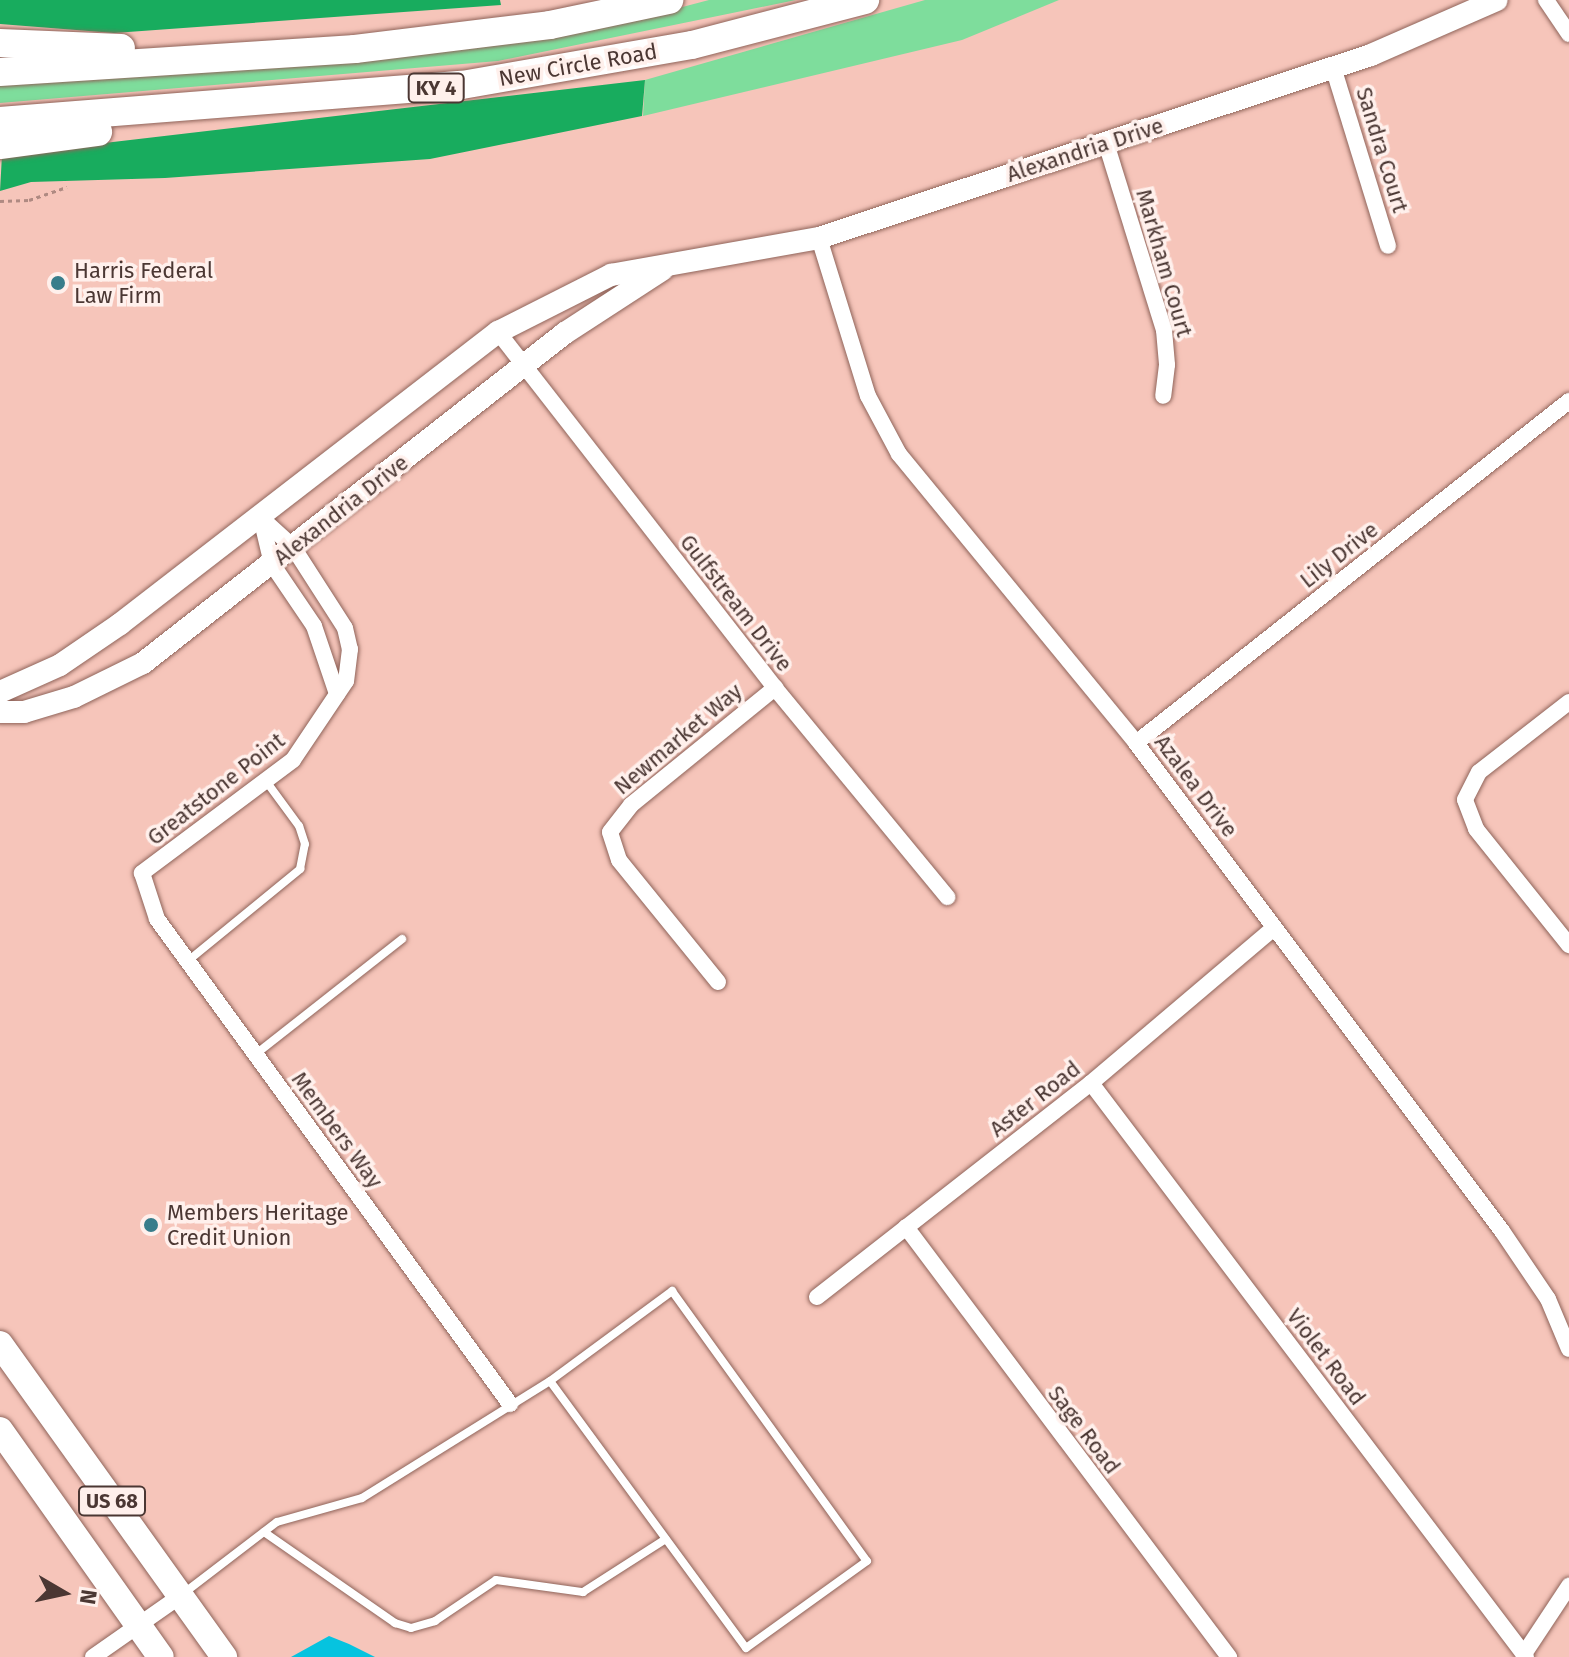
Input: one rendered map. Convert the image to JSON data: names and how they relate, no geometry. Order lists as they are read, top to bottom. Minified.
{"streets":{"highway":["New Circle Road","KY 4"],"main road":["US 68"],"street":["Alexandria Drive","Sandra Court","Markham Court","Lily Drive","Gulfstream Drive","Newmarket Way","Azalea Drive","Greatstone Point","Aster Road","Members Way","Violet Road","Sage Road"]},"crossings":[["Alexandria Drive","Sandra Court"],["Alexandria Drive","Markham Court"],["Alexandria Drive","Gulfstream Drive"],["Alexandria Drive","Azalea Drive"],["Alexandria Drive","Greatstone Point"],["Lily Drive","Azalea Drive"],["Gulfstream Drive","Newmarket Way"],["Azalea Drive","Aster Road"],["Greatstone Point","Members Way"],["Aster Road","Violet Road"],["Aster Road","Sage Road"]],"places":["Harris Federal Law Firm","Members Heritage Credit Union"],"north":"right"}
